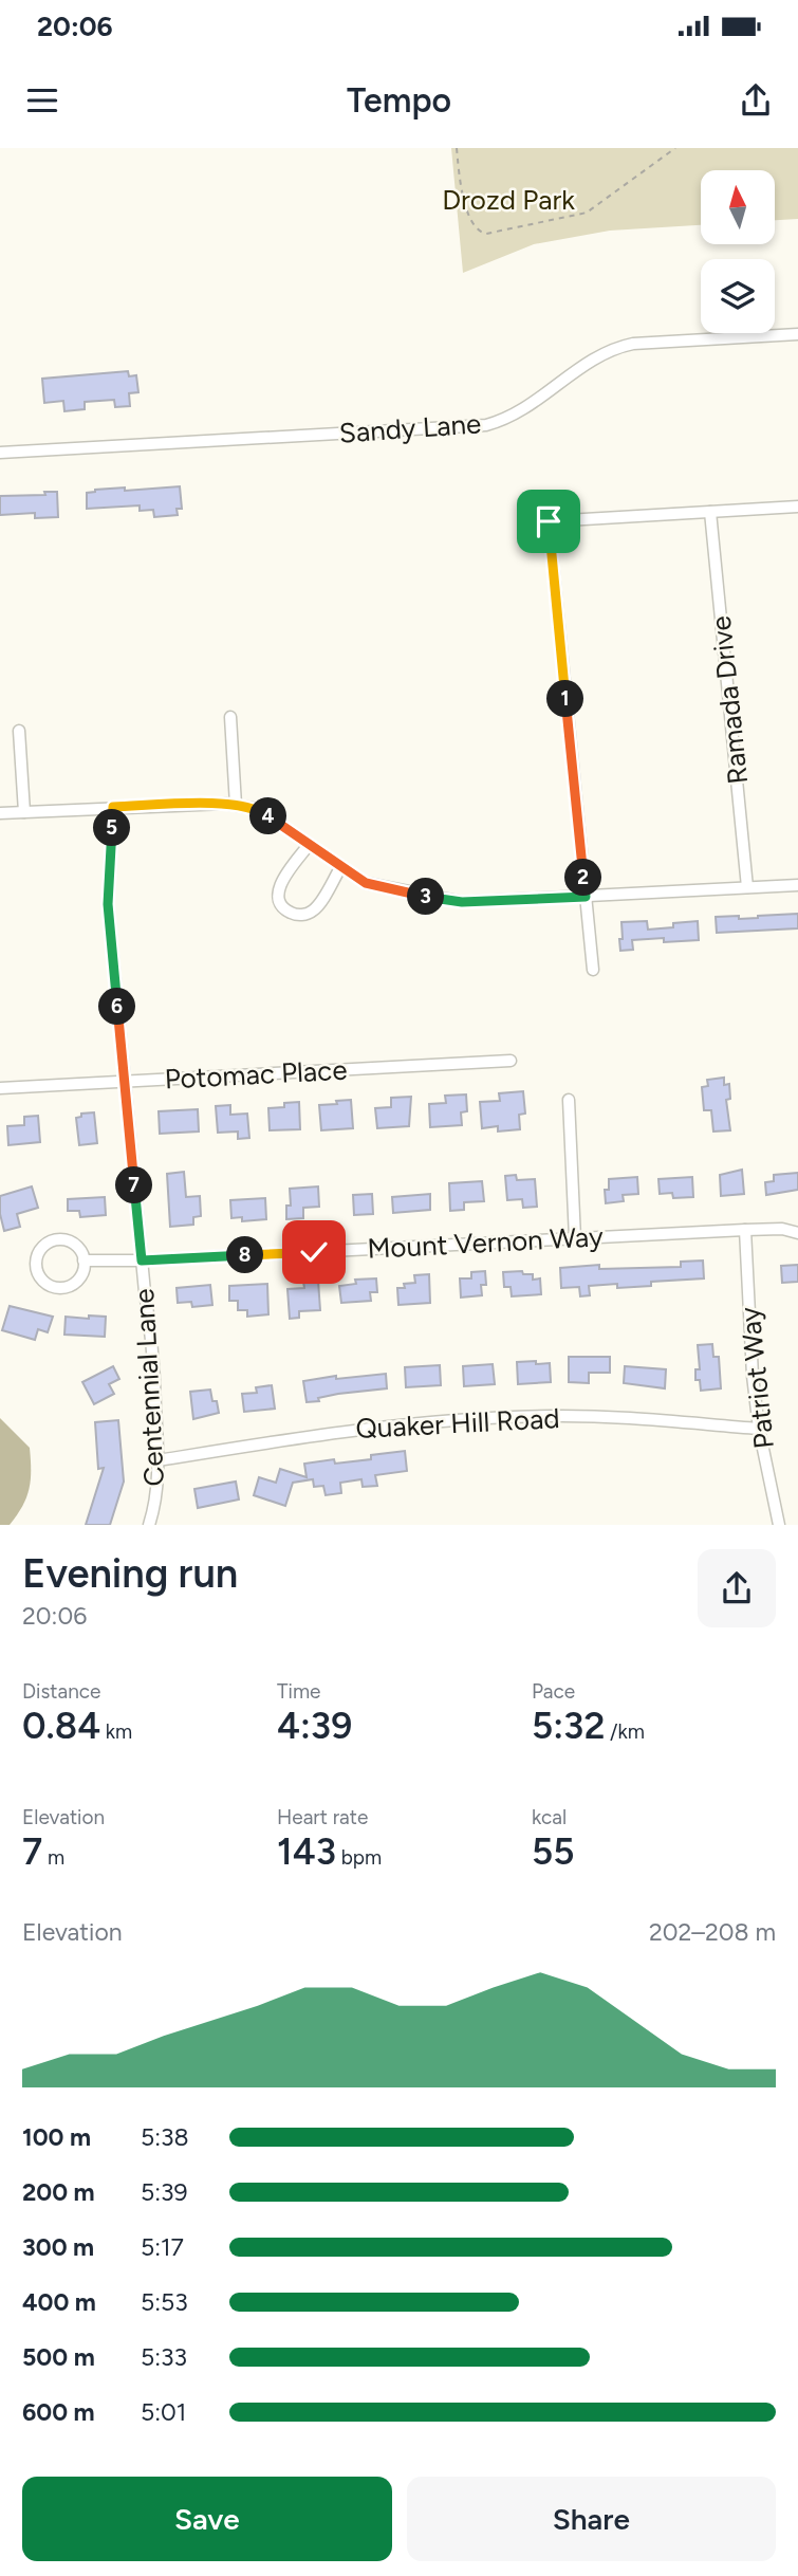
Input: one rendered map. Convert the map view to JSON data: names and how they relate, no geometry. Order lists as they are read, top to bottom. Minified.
{"streets":{"street":["Sandy Lane","Ramada Drive","Potomac Place","Mount Vernon Way","Patriot Way","Centennial Lane","Quaker Hill Road"]},"crossings":[["Potomac Place","Centennial Lane"],["Mount Vernon Way","Patriot Way"],["Mount Vernon Way","Centennial Lane"],["Patriot Way","Quaker Hill Road"],["Centennial Lane","Quaker Hill Road"]],"parks":["Drozd Park"],"north":"top","page":{"status":"20:06","header":"Tempo","pins":["1","4","5","2","3","6","7","8"],"heading":["Evening run","20:06"],"stats":[["Distance","0.84 km"],["Time","4:39"],["Pace","5:32 /km"],["Elevation","7 m"],["Heart rate","143 bpm"],["kcal","55"]],"chart":["Elevation","202–208 m"],"list":[{"name":"100 m","note":"5:38"},{"name":"200 m","note":"5:39"},{"name":"300 m","note":"5:17"},{"name":"400 m","note":"5:53"},{"name":"500 m","note":"5:33"},{"name":"600 m","note":"5:01"}],"buttons":["Save","Share"]}}
